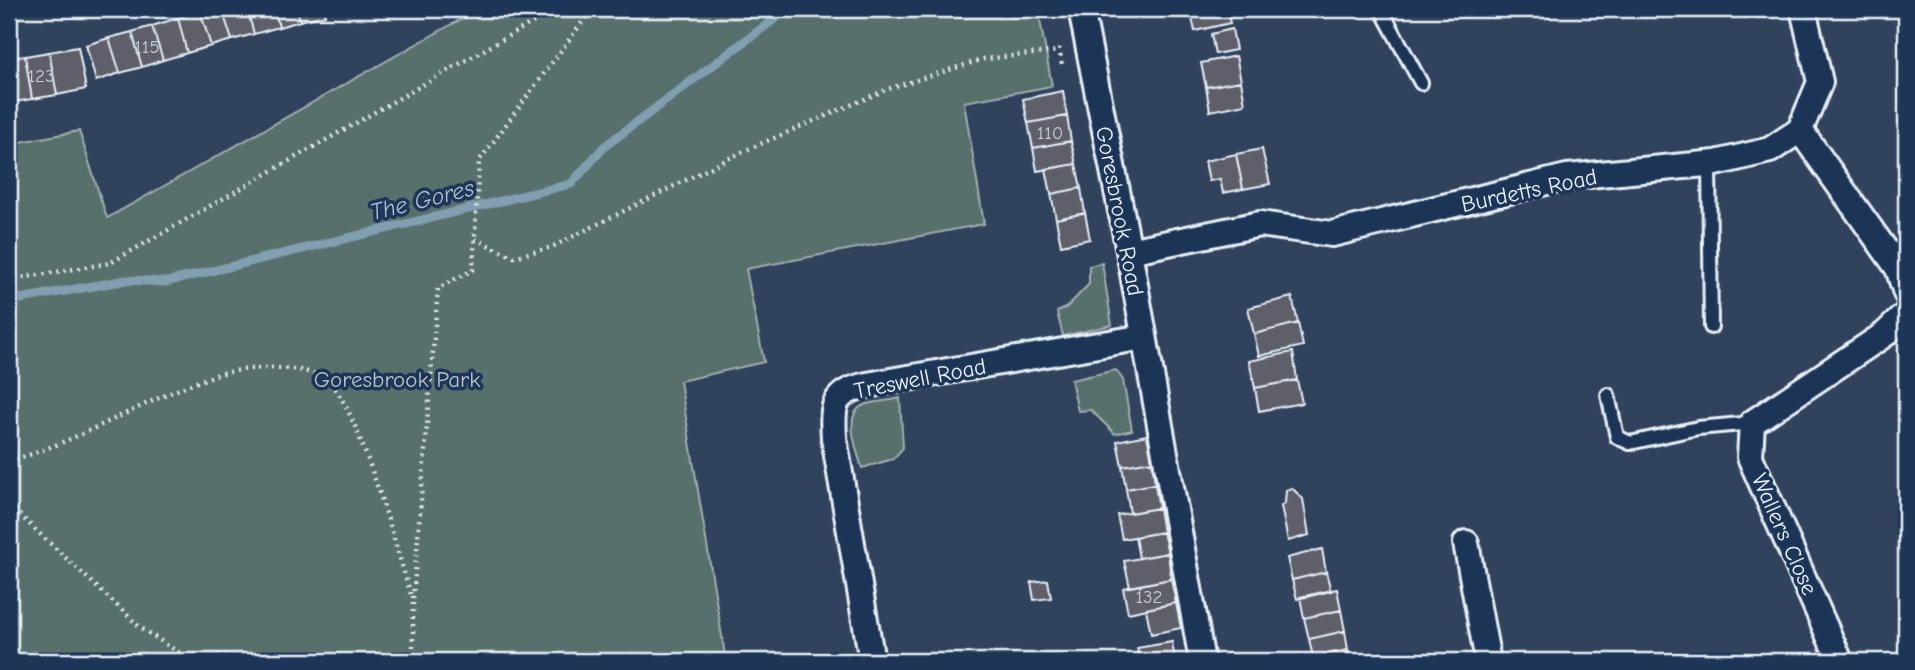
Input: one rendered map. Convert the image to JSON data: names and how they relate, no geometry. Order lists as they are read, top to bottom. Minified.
{"streets":{"street":["Burdetts Road","Goresbrook Road","Treswell Road","Wallers Close"]},"crossings":[["Burdetts Road","Goresbrook Road"],["Goresbrook Road","Treswell Road"]],"water":["The Gores"],"parks":["Goresbrook Park"],"house_numbers":["115","123","110","132"]}
